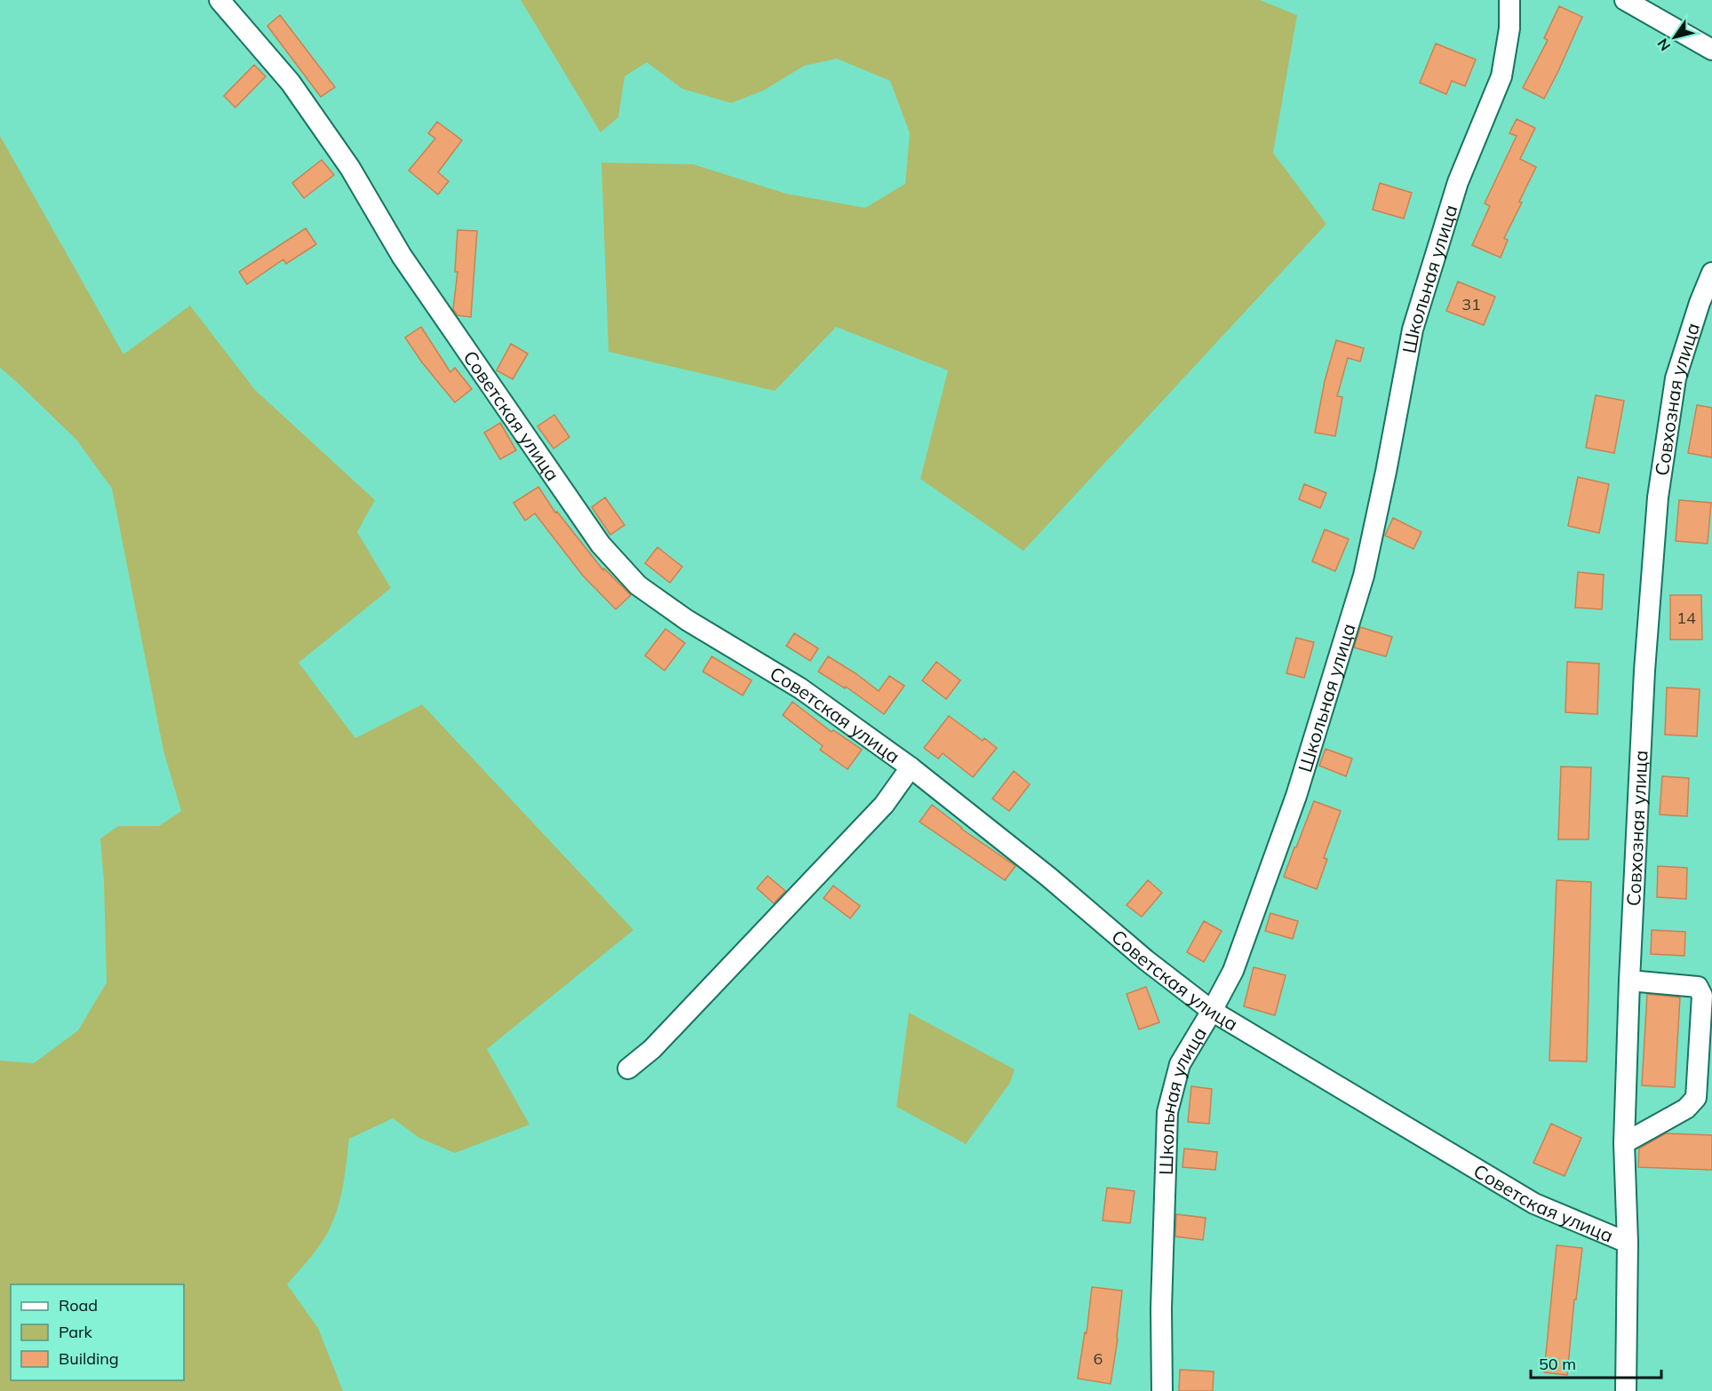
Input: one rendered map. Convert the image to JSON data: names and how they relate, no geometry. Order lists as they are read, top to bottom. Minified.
{"streets":{"street":["Школьная улица","Совхозная улица","Советская улица"]},"crossings":[["Школьная улица","Советская улица"],["Совхозная улица","Советская улица"]],"house_numbers":["31","14","6"],"legend":["Road","Park","Building"],"scale_bar":"50 m","north":"bottom left"}
